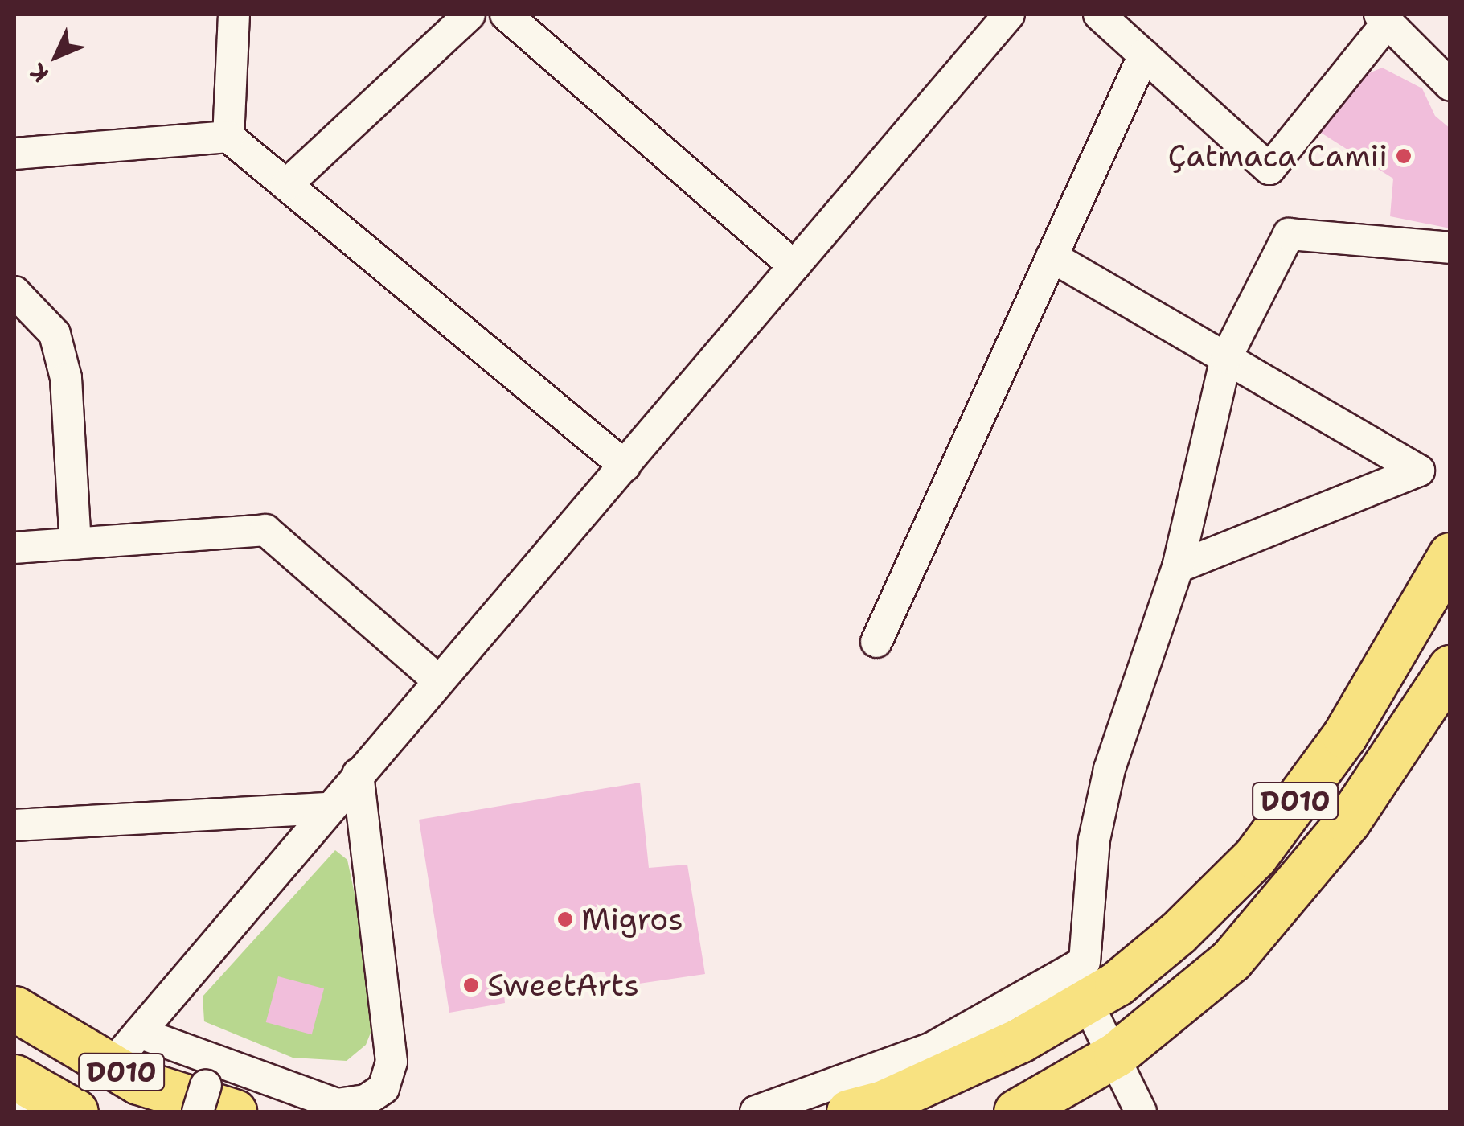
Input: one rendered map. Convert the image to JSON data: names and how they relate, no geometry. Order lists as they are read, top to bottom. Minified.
{"streets":{"highway":["D010"]},"places":["Çatmaca Camii","Migros","SweetArts"],"north":"bottom left"}
